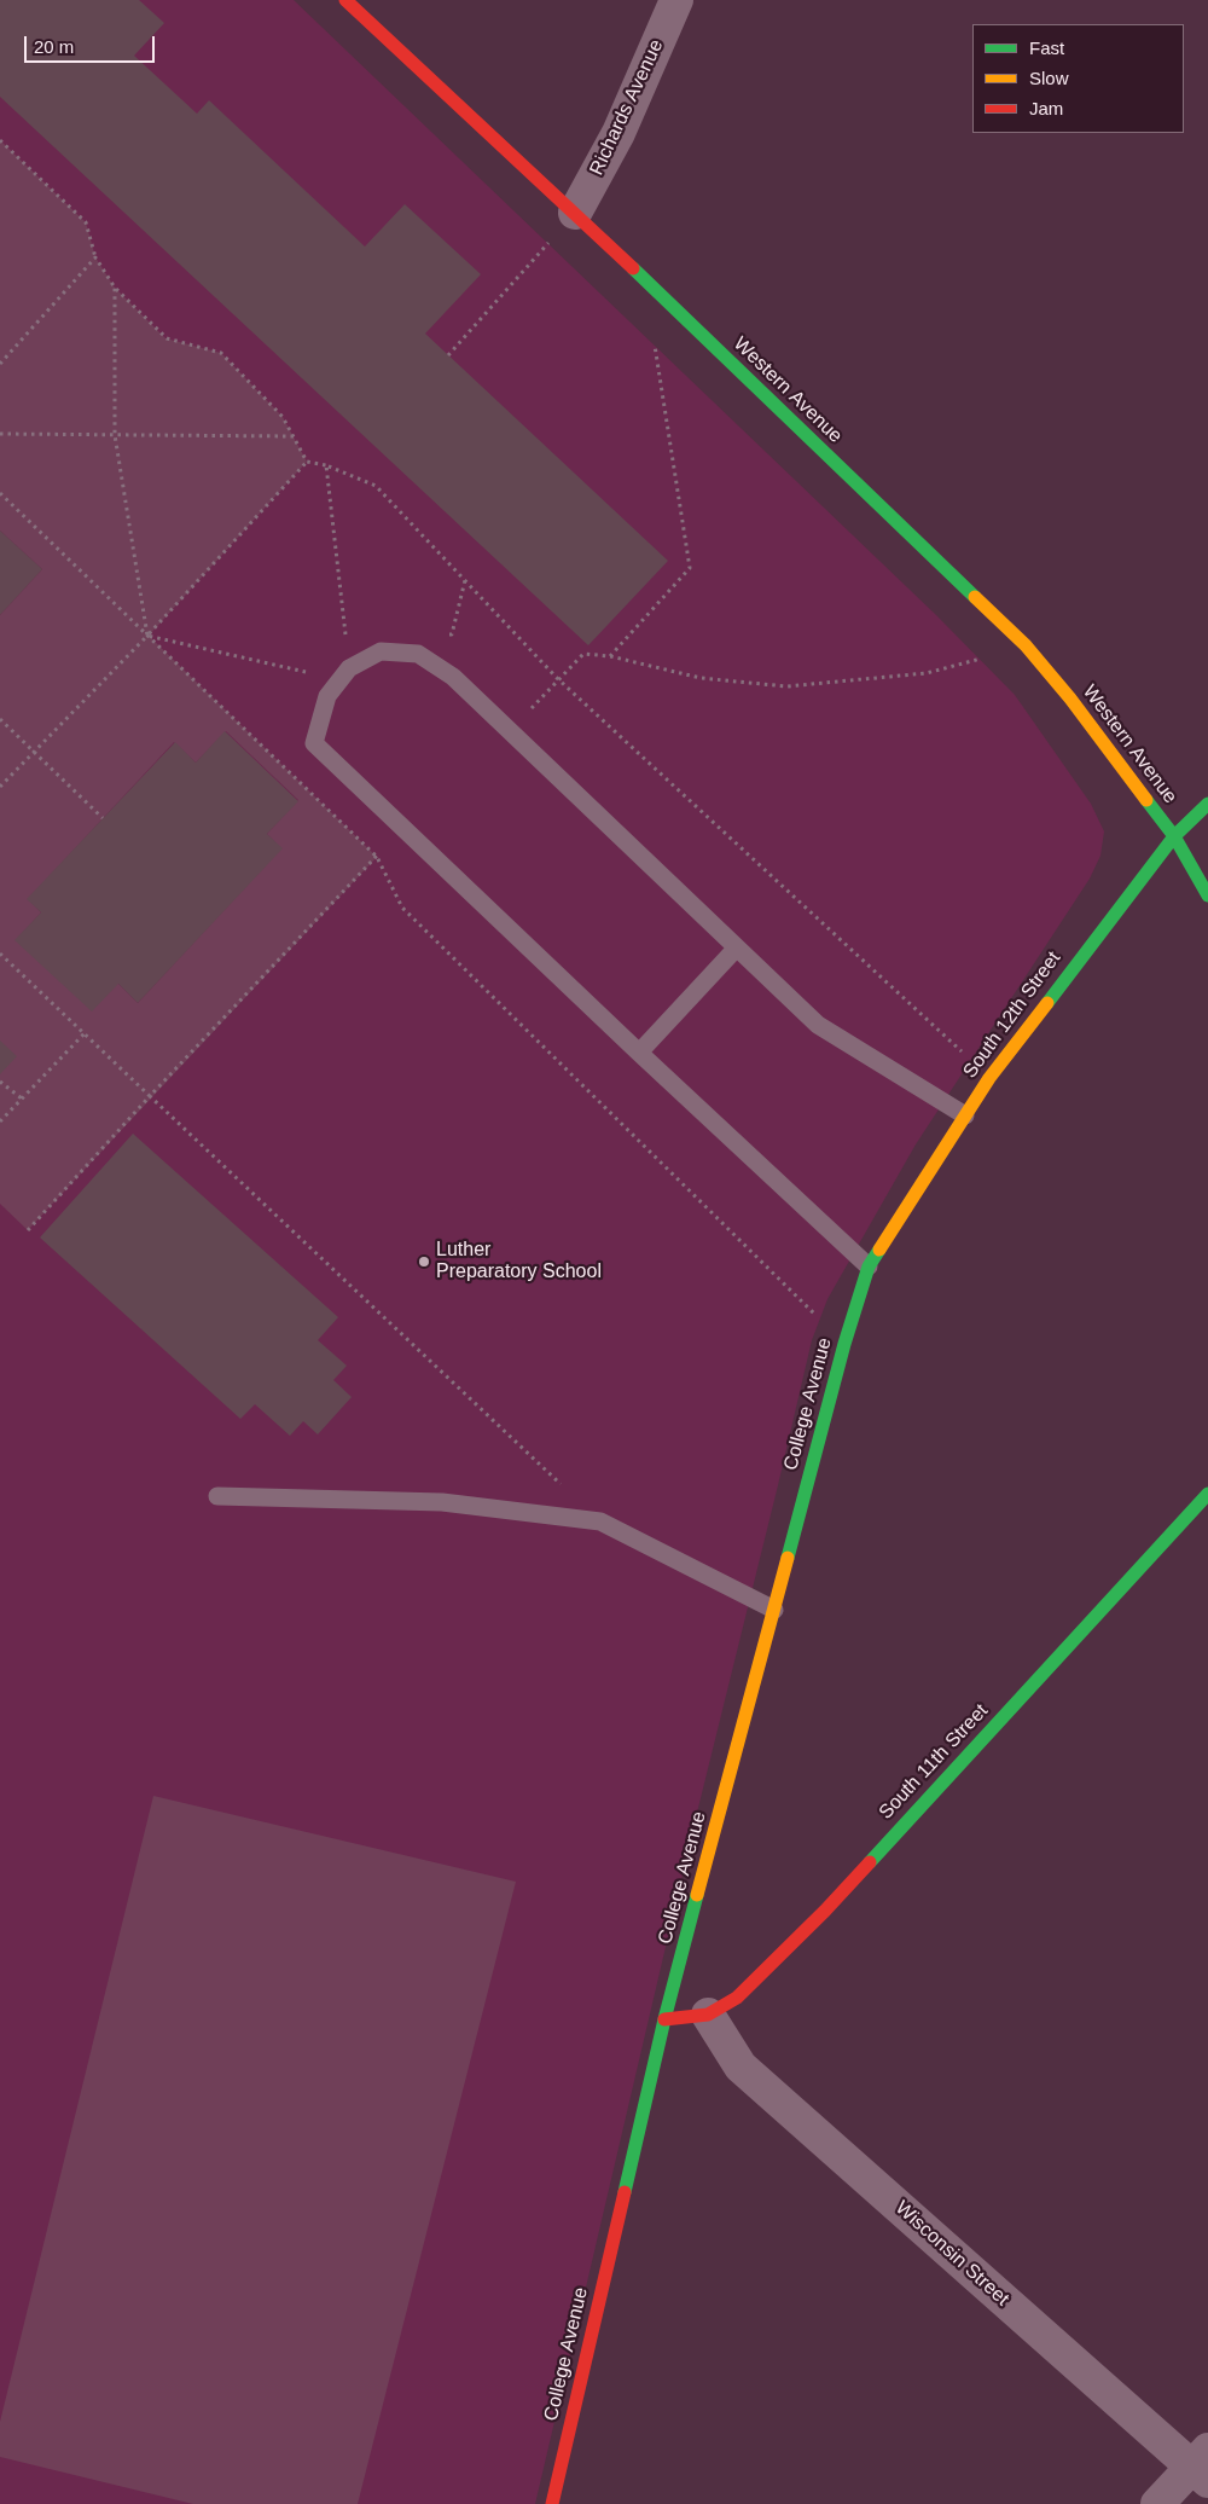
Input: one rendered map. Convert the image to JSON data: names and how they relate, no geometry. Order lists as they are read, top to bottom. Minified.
{"streets":{"street":["Richards Avenue","Western Avenue","South 12th Street","College Avenue","South 11th Street","Wisconsin Street"]},"crossings":[["Richards Avenue","Western Avenue"],["Western Avenue","South 12th Street"],["South 12th Street","College Avenue"],["College Avenue","South 11th Street"],["South 11th Street","Wisconsin Street"]],"places":["Luther Preparatory School"],"legend":["Fast","Slow","Jam"],"scale_bar":"20 m"}
